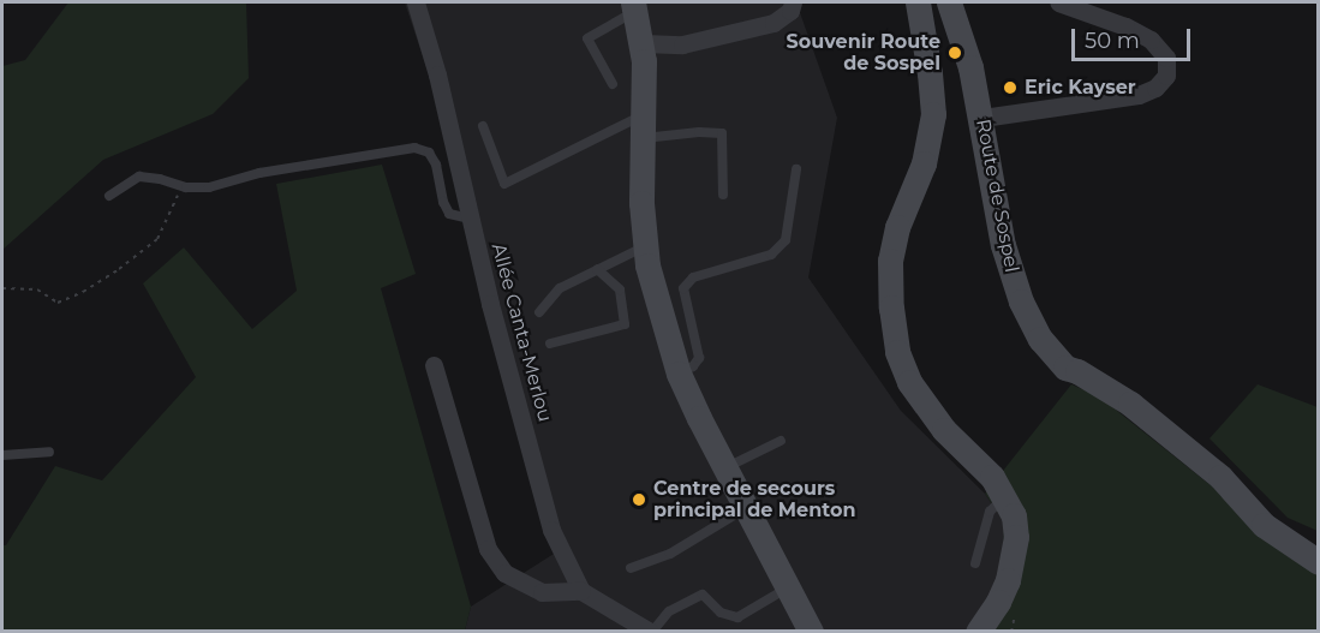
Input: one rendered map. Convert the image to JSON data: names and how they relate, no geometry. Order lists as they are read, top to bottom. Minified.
{"streets":{"street":["Route de Sospel","Allée Canta-Merlou"]},"places":["Souvenir Route de Sospel","Eric Kayser","Centre de secours principal de Menton"],"scale_bar":"50 m"}
